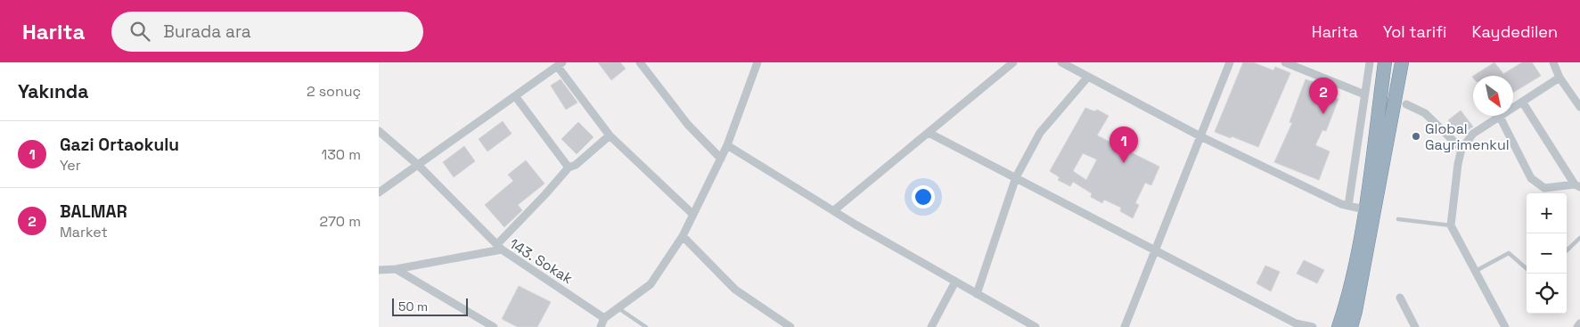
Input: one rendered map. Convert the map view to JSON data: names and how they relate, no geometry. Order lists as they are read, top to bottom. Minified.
{"streets":{"street":["143. Sokak"]},"places":["Global Gayrimenkul"],"scale_bar":"50 m","north":"bottom right","page":{"header":"Harita","search":"Burada ara","nav":["Harita","Yol tarifi","Kaydedilen"],"heading":["Yakında","2 sonuç"],"pins":["2","1"],"list":[{"mark":"1","name":"Gazi Ortaokulu","note":"Yer","value":"130 m"},{"mark":"2","name":"BALMAR","note":"Market","value":"270 m"}],"map_buttons":["+","−"],"scale":"50 m"}}
